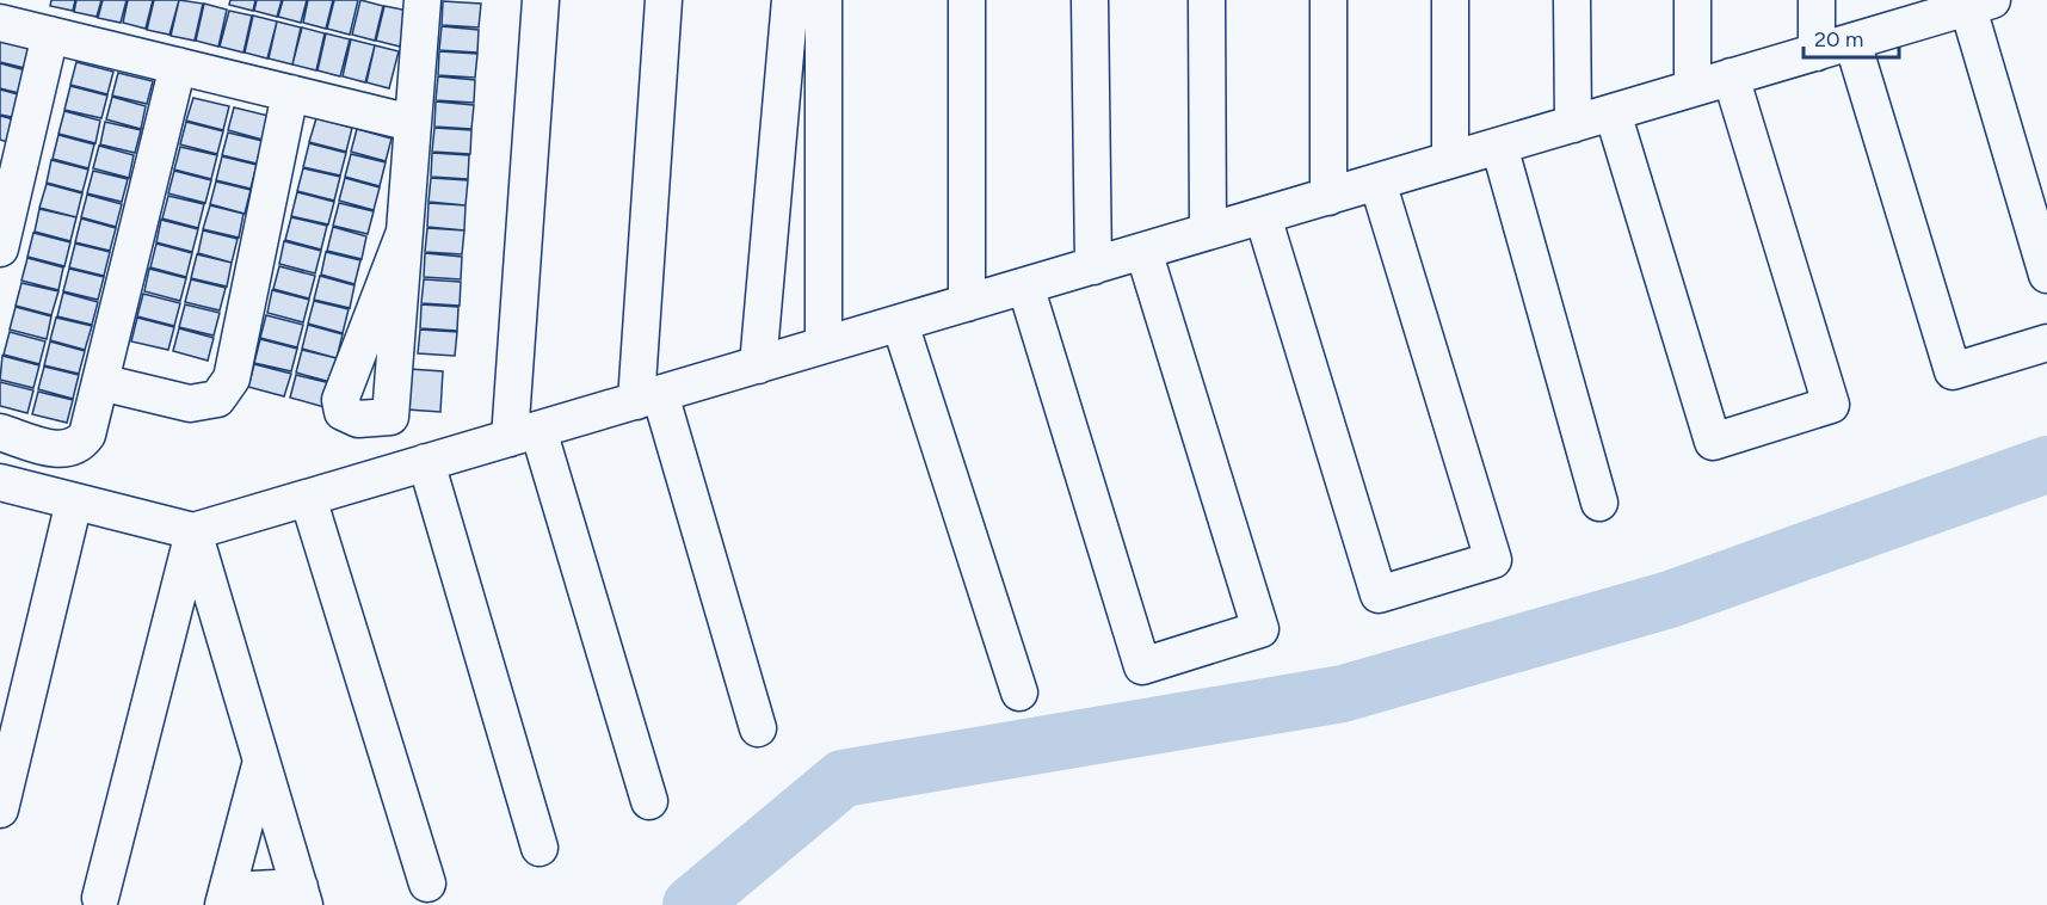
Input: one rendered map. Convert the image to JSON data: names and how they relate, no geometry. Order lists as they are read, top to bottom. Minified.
{"scale_bar":"20 m"}
